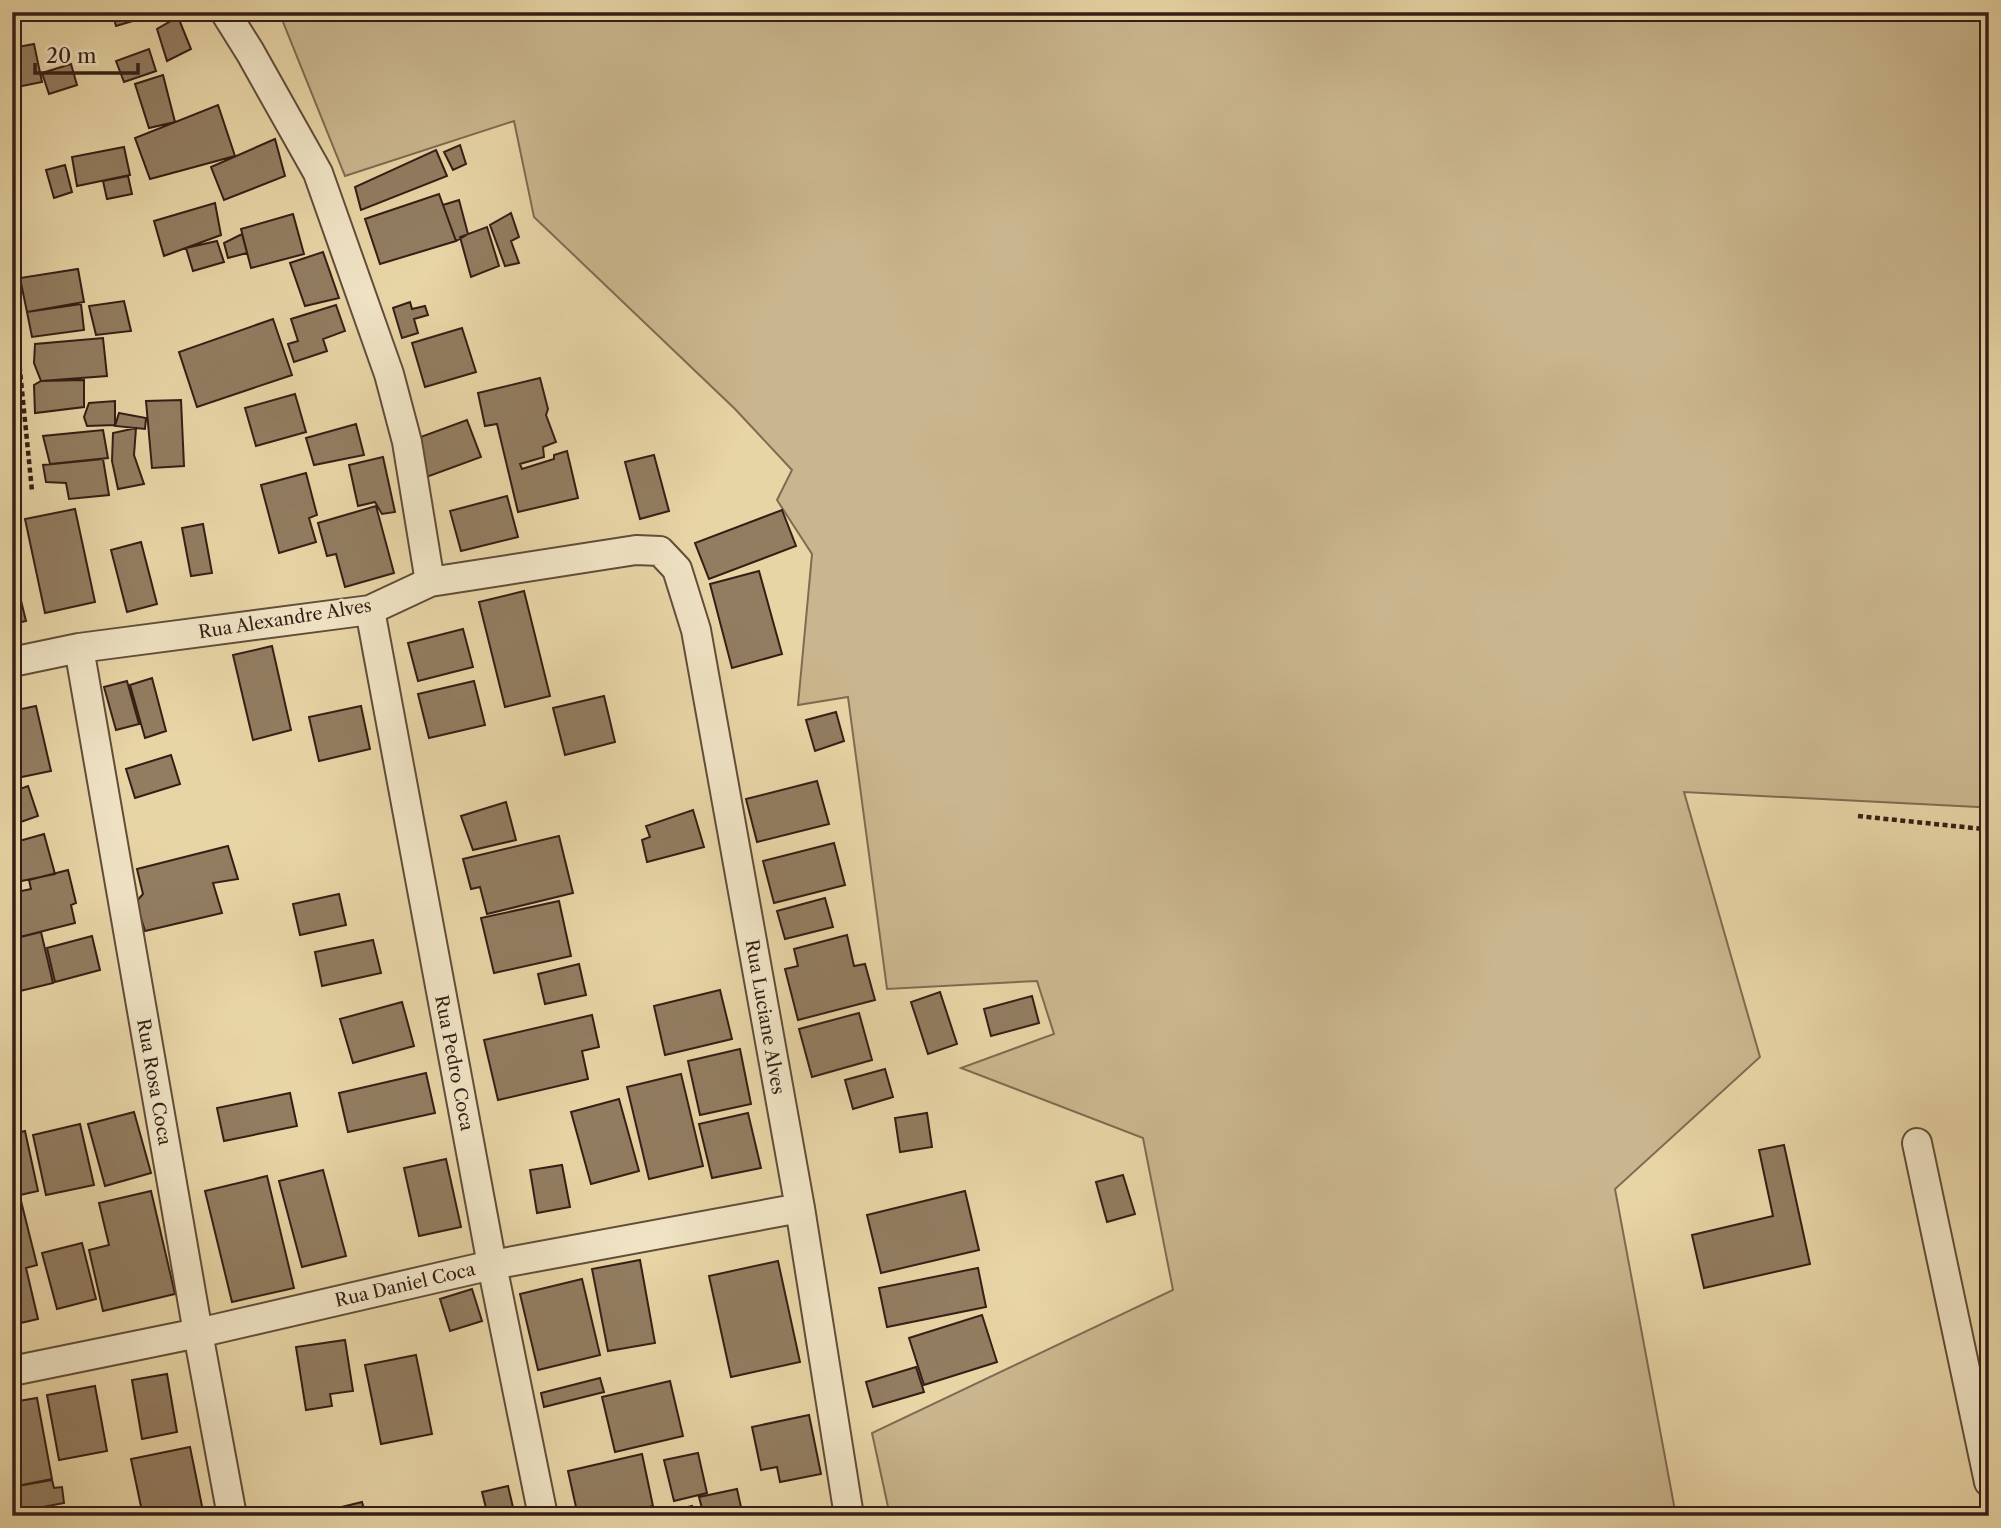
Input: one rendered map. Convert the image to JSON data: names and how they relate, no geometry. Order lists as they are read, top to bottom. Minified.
{"streets":{"street":["Rua Alexandre Alves","Rua Luciane Alves","Rua Pedro Coca","Rua Rosa Coca","Rua Daniel Coca"]},"crossings":[["Rua Alexandre Alves","Rua Luciane Alves"],["Rua Alexandre Alves","Rua Pedro Coca"],["Rua Alexandre Alves","Rua Rosa Coca"],["Rua Luciane Alves","Rua Daniel Coca"],["Rua Pedro Coca","Rua Daniel Coca"],["Rua Rosa Coca","Rua Daniel Coca"]],"scale_bar":"20 m"}
